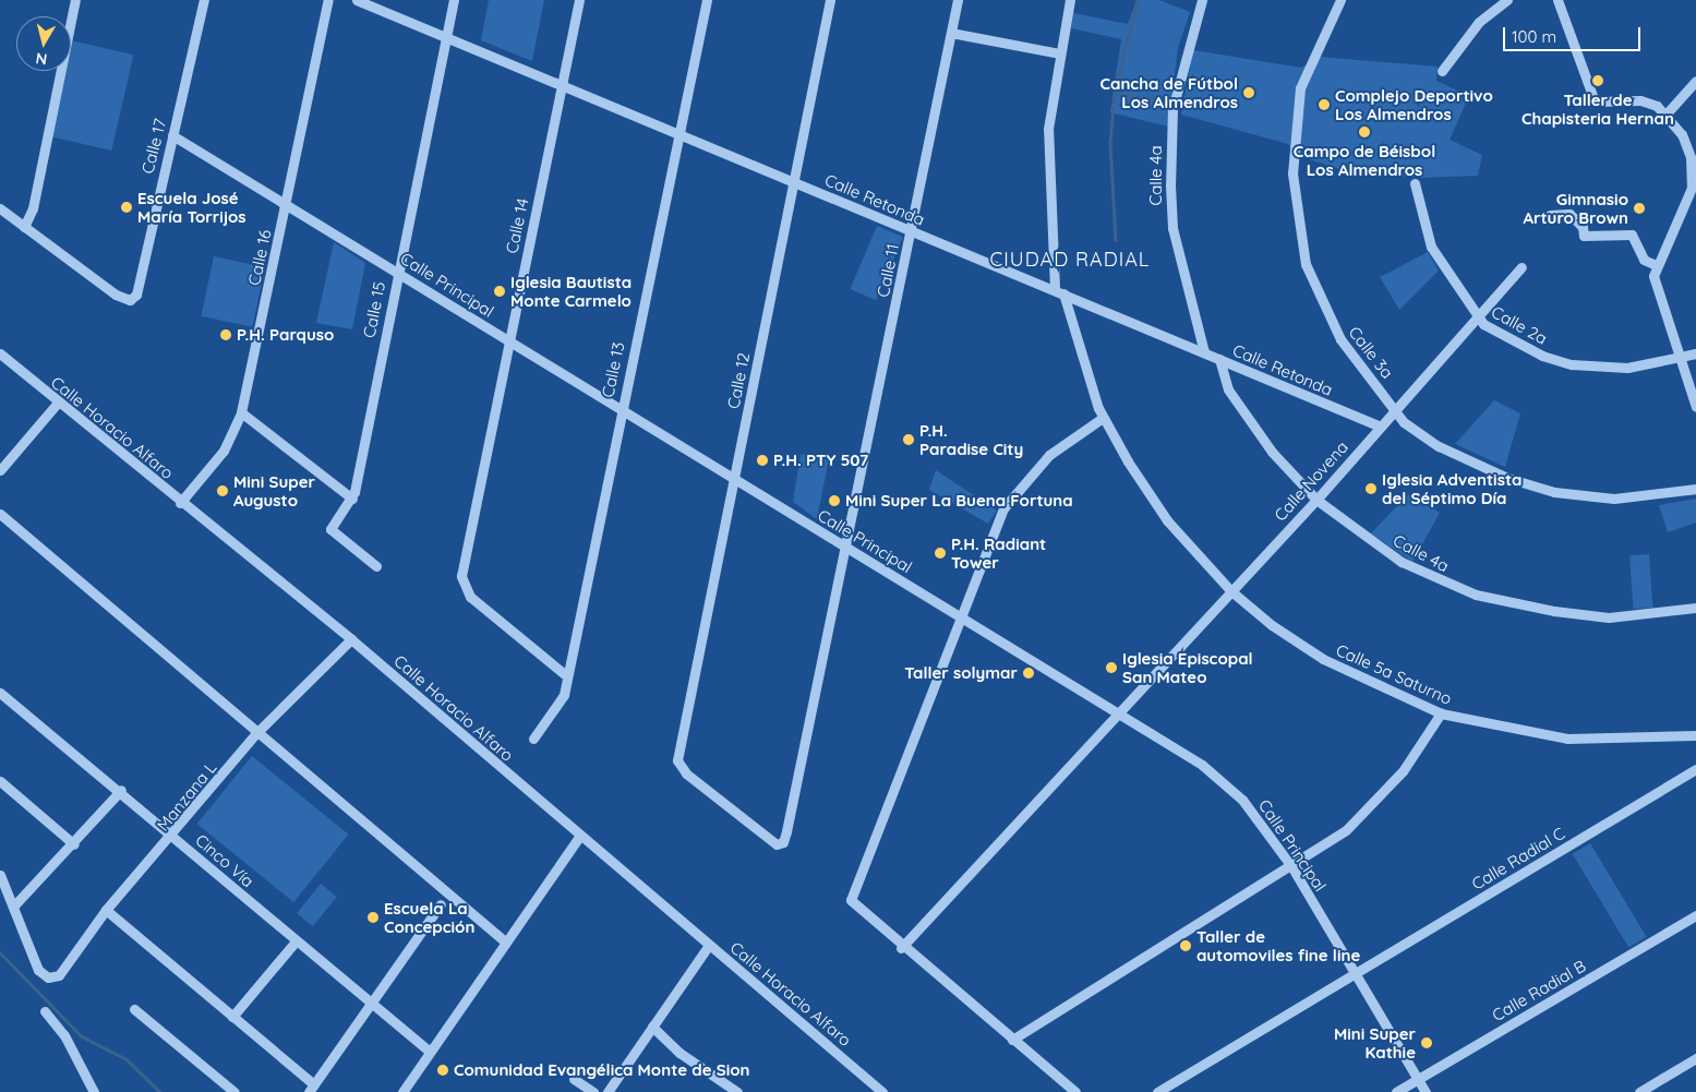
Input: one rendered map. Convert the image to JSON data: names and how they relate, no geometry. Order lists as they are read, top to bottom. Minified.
{"streets":{"street":["Calle 17","Calle 4a","Calle Retonda","Calle 14","Calle 16","Calle 11","Calle Principal","Calle 15","Calle 2a","Calle 3a","Calle 13","Calle 12","Calle Horacio Alfaro","Calle Novena","Calle 5a Saturno","Manzana L","Calle Radial C","Cinco Vía","Calle Radial B"]},"crossings":[["Calle 17","Calle Principal"],["Calle 4a","Calle Retonda"],["Calle 4a","Calle Novena"],["Calle Retonda","Calle 14"],["Calle Retonda","Calle 11"],["Calle Retonda","Calle 15"],["Calle Retonda","Calle 13"],["Calle Retonda","Calle 12"],["Calle Retonda","Calle Novena"],["Calle Retonda","Calle 5a Saturno"],["Calle 14","Calle Principal"],["Calle 14","Calle 13"],["Calle 16","Calle Principal"],["Calle 16","Calle Horacio Alfaro"],["Calle 11","Calle Principal"],["Calle 11","Calle 12"],["Calle Principal","Calle 15"],["Calle Principal","Calle 13"],["Calle Principal","Calle 12"],["Calle Principal","Calle Novena"],["Calle Principal","Calle Radial C"],["Calle Principal","Calle Radial B"],["Calle 2a","Calle Novena"],["Calle 3a","Calle Novena"],["Calle Horacio Alfaro","Manzana L"],["Calle Novena","Calle 5a Saturno"],["Manzana L","Cinco Vía"]],"districts":["CIUDAD RADIAL"],"places":["Taller de Chapisteria Hernan","Cancha de Fútbol Los Almendros","Complejo Deportivo Los Almendros","Campo de Béisbol Los Almendros","Escuela José María Torrijos","Gimnasio Arturo Brown","Iglesia Bautista Monte Carmelo","P.H. Parquso","P.H. Paradise City","P.H. PTY 507","Iglesia Adventista del Séptimo Día","Mini Super Augusto","Mini Super La Buena Fortuna","P.H. Radiant Tower","Iglesia Episcopal San Mateo","Taller solymar","Escuela La Concepción","Taller de automoviles fine line","Mini Super Kathie","Comunidad Evangélica Monte de Sion"],"scale_bar":"100 m","north":"bottom"}
